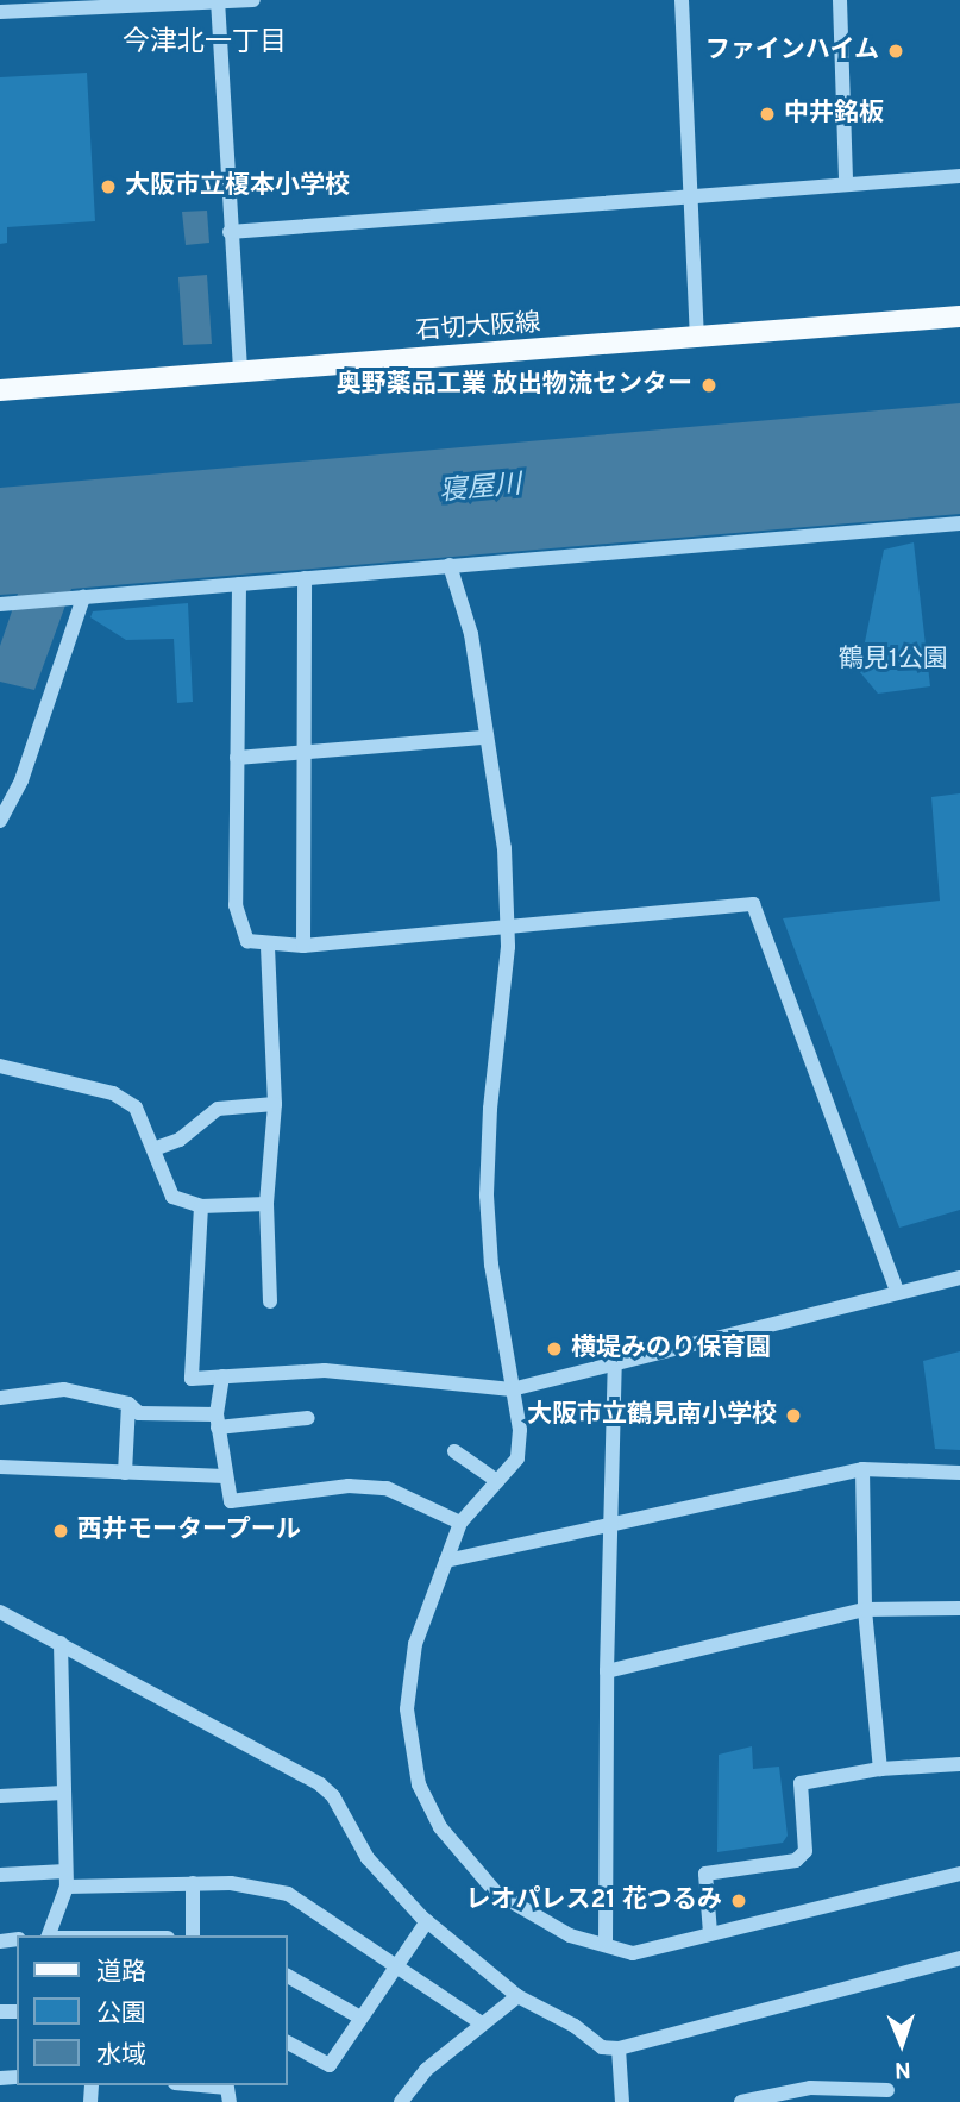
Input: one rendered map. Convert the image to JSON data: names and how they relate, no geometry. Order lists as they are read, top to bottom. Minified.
{"streets":{"main road":["石切大阪線"]},"districts":["今津北一丁目"],"water":["寝屋川"],"parks":["鶴見1公園"],"places":["ファインハイム","中井銘板","大阪市立榎本小学校","奥野薬品工業 放出物流センター","横堤みのり保育園","大阪市立鶴見南小学校","西井モータープール","レオパレス21 花つるみ"],"legend":["道路","公園","水域"],"north":"bottom"}
